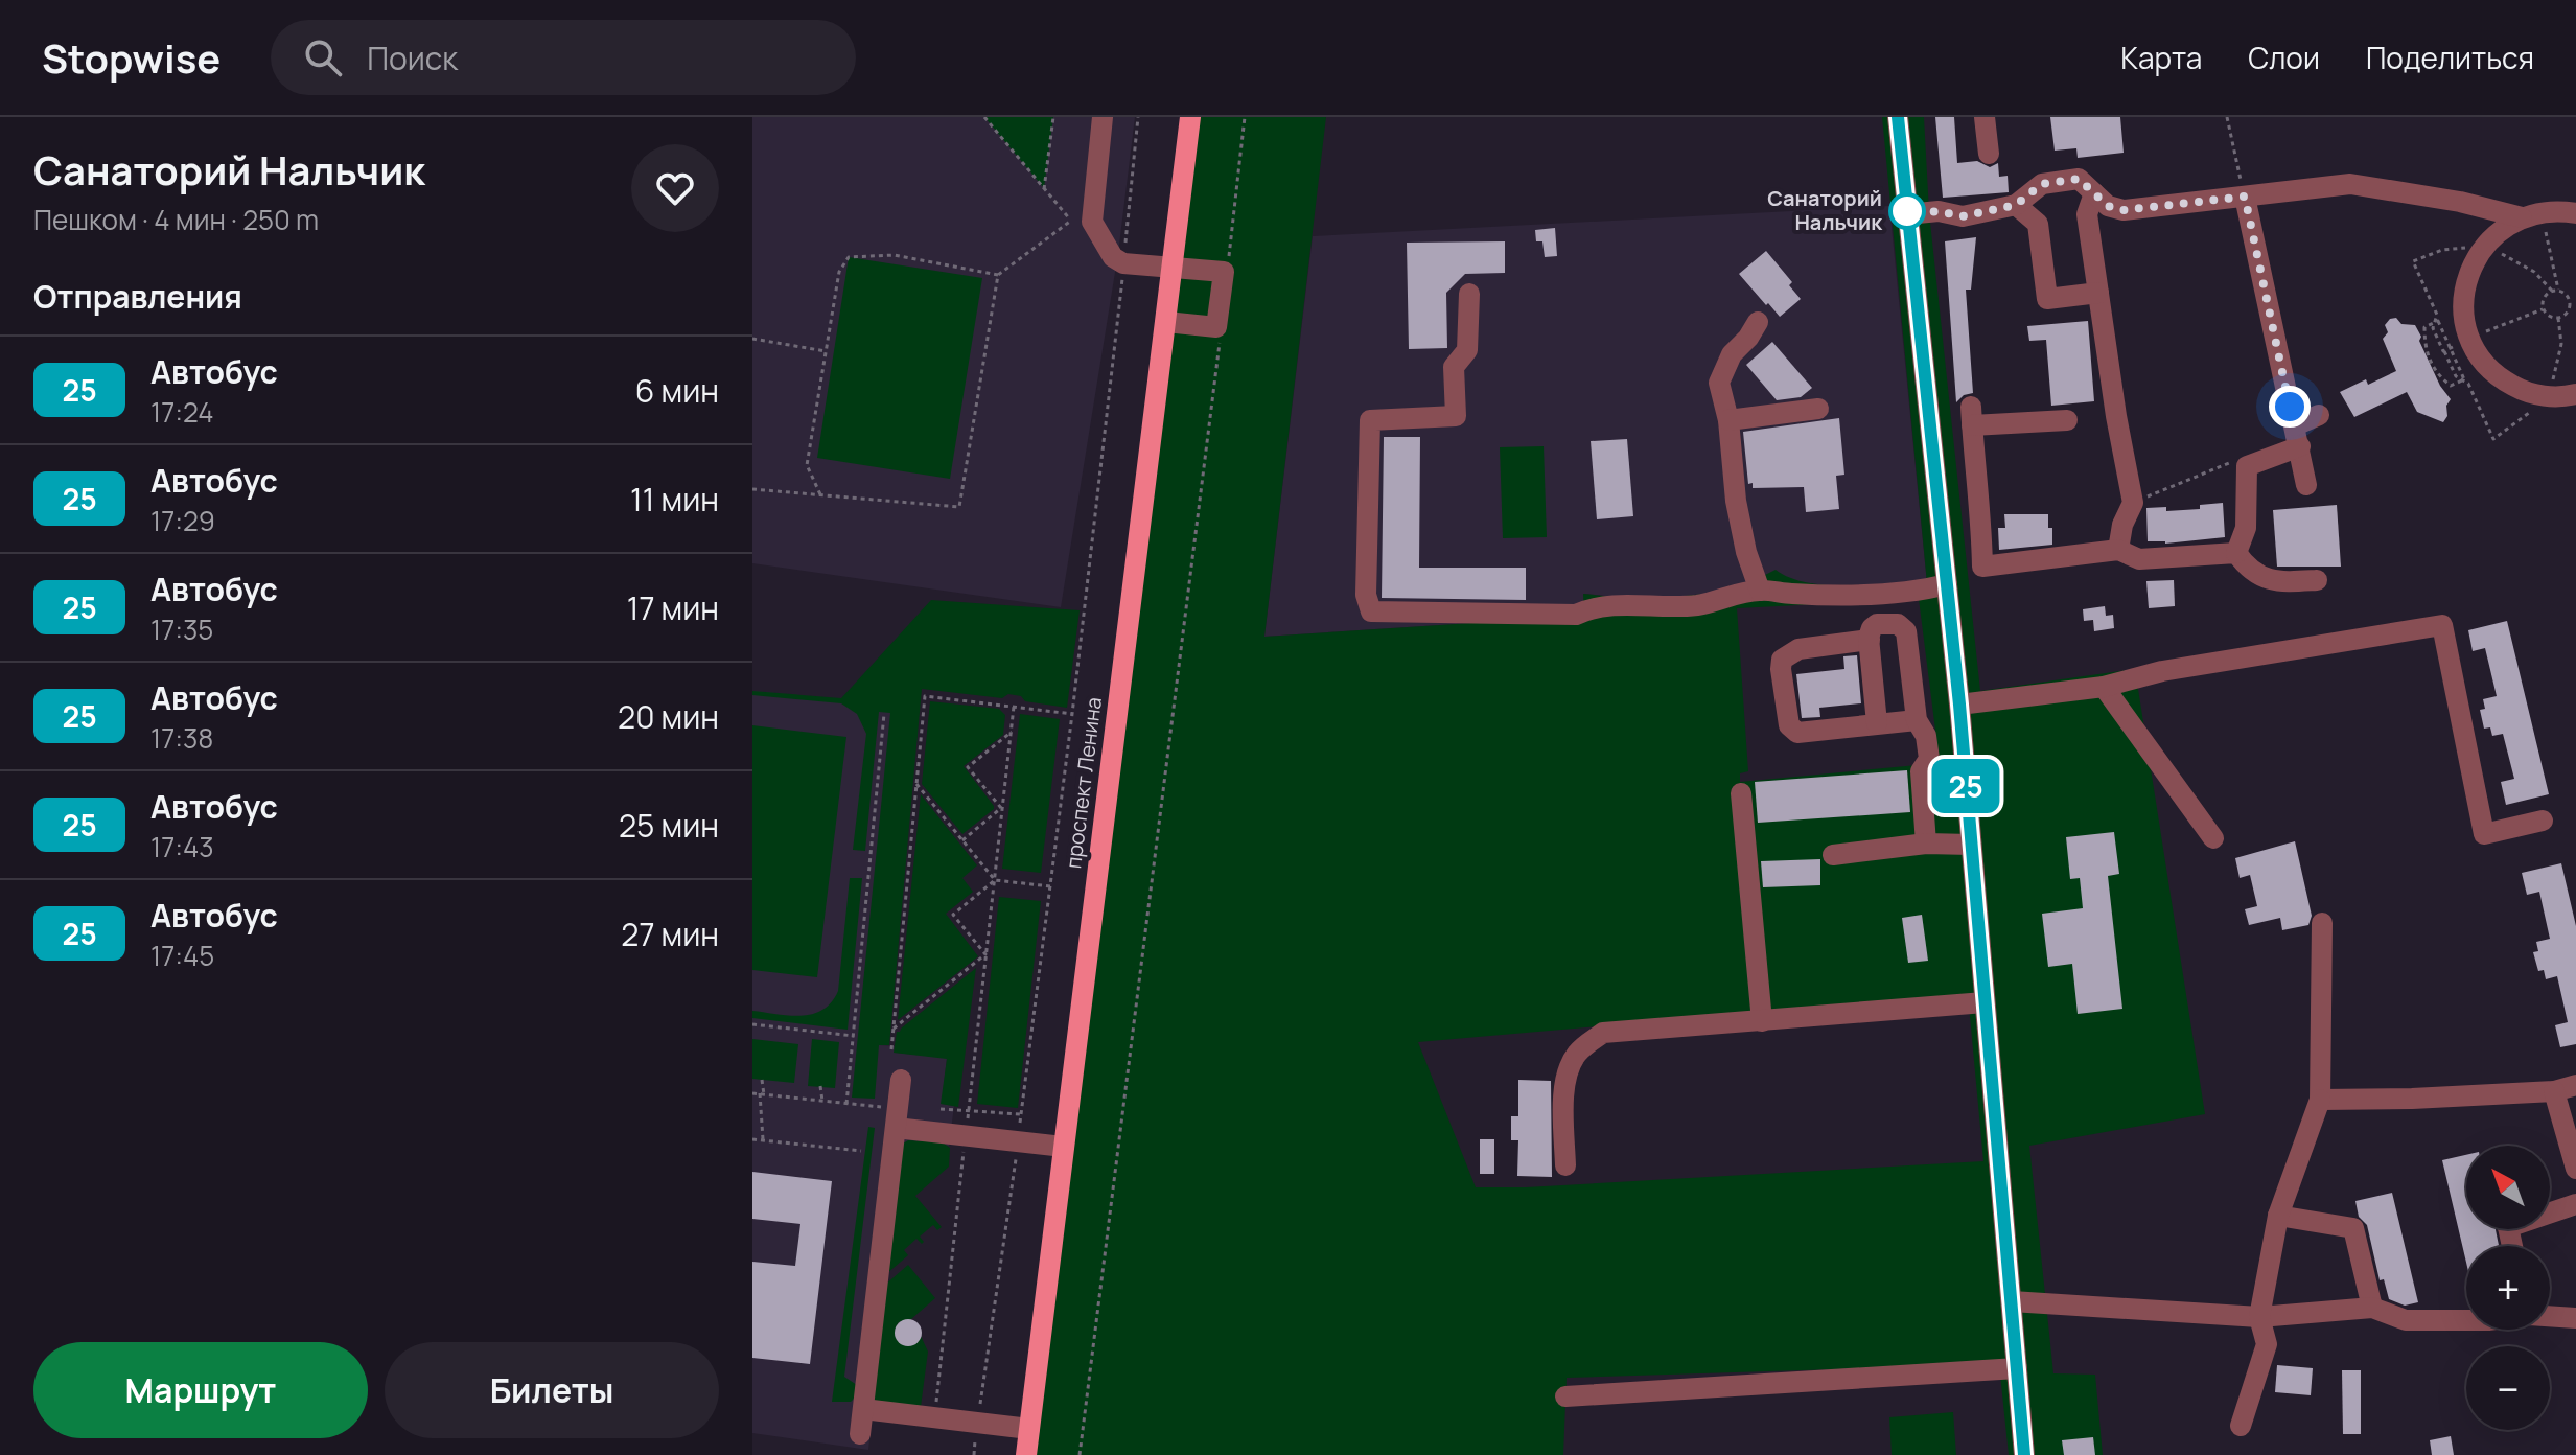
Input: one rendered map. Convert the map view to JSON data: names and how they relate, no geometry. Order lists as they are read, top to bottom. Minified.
{"streets":{"main road":["проспект Ленина"]},"places":["Санаторий Нальчик"],"lines":["bus line 25"],"north":"top left","page":{"header":"Stopwise","search":"Поиск","nav":["Карта","Слои","Поделиться"],"heading":[["Санаторий Нальчик","Пешком · 4 мин · 250 m"],"Отправления"],"on_map":"25","list":[{"mark":"25","name":"Автобус","note":"17:24","value":"6 мин"},{"mark":"25","name":"Автобус","note":"17:29","value":"11 мин"},{"mark":"25","name":"Автобус","note":"17:35","value":"17 мин"},{"mark":"25","name":"Автобус","note":"17:38","value":"20 мин"},{"mark":"25","name":"Автобус","note":"17:43","value":"25 мин"},{"mark":"25","name":"Автобус","note":"17:45","value":"27 мин"}],"map_buttons":["+","−"],"buttons":["Маршрут","Билеты"]}}
